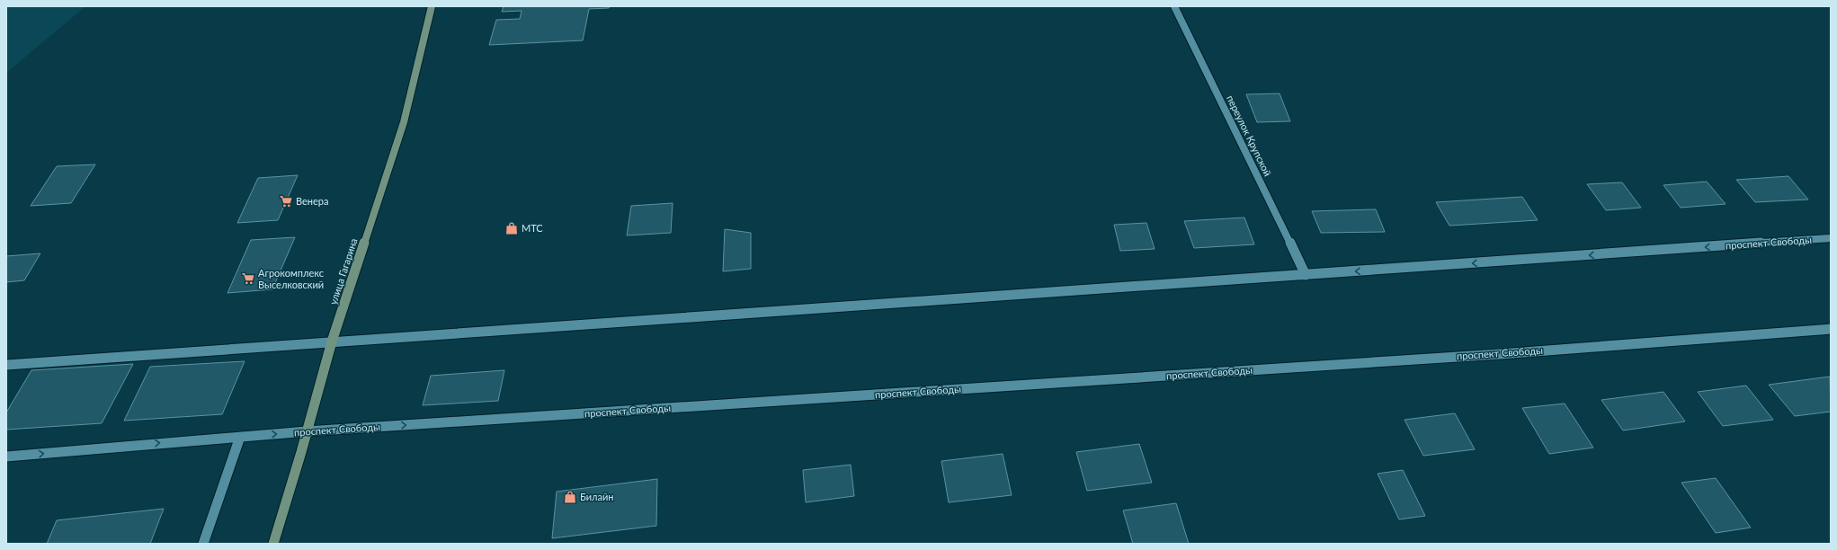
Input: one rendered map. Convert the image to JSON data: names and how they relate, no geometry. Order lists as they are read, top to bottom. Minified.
{"streets":{"main road":["улица Гагарина"],"street":["переулок Крупской","проспект Свободы"]},"crossings":[["переулок Крупской","проспект Свободы"],["проспект Свободы","улица Гагарина"]],"places":{"supermarket":["Венера","Агрокомплекс Выселковский"],"shop":["МТС","Билайн"]}}
